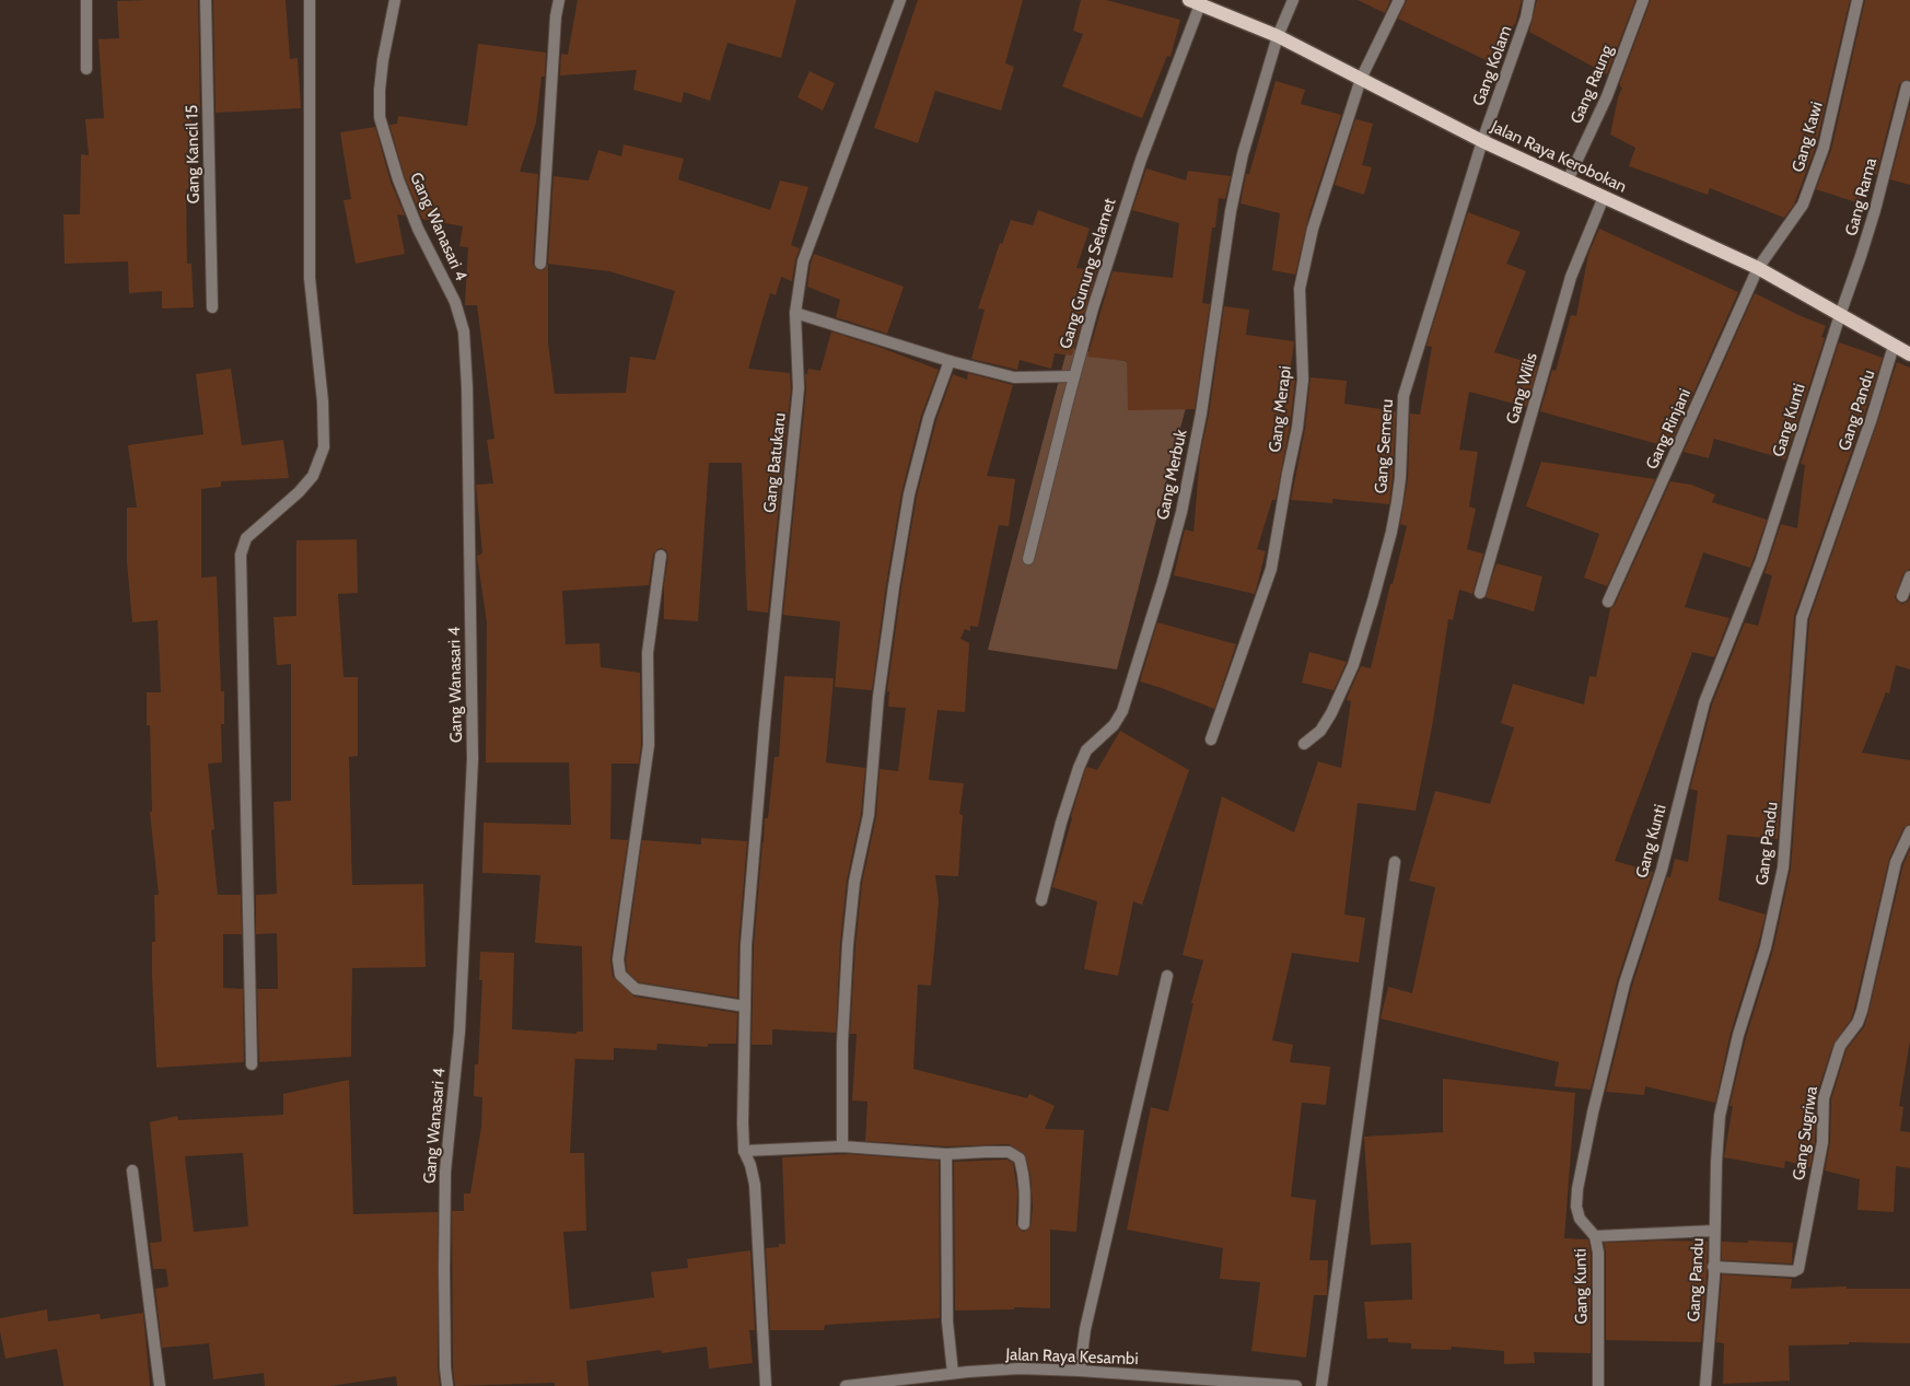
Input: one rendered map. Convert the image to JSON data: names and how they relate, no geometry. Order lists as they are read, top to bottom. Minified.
{"streets":{"main road":["Jalan Raya Kerobokan"],"street":["Gang Kolam","Gang Raung","Gang Kawi","Gang Kancil 15","Gang Rama","Gang Wanasari 4","Gang Gunung Selamet","Gang Wilis","Gang Merapi","Gang Pandu","Gang Kunti","Gang Rinjani","Gang Semeru","Gang Batukaru","Gang Merbuk","Gang Sugriwa","Jalan Raya Kesambi"]},"crossings":[["Gang Kolam","Jalan Raya Kerobokan"],["Gang Kolam","Gang Semeru"],["Gang Raung","Jalan Raya Kerobokan"],["Gang Kawi","Jalan Raya Kerobokan"],["Gang Kawi","Gang Rinjani"],["Jalan Raya Kerobokan","Gang Rama"],["Jalan Raya Kerobokan","Gang Gunung Selamet"],["Jalan Raya Kerobokan","Gang Wilis"],["Jalan Raya Kerobokan","Gang Merapi"],["Jalan Raya Kerobokan","Gang Pandu"],["Jalan Raya Kerobokan","Gang Kunti"],["Jalan Raya Kerobokan","Gang Rinjani"],["Jalan Raya Kerobokan","Gang Semeru"],["Jalan Raya Kerobokan","Gang Merbuk"],["Gang Rama","Gang Kunti"],["Gang Pandu","Gang Sugriwa"]]}
